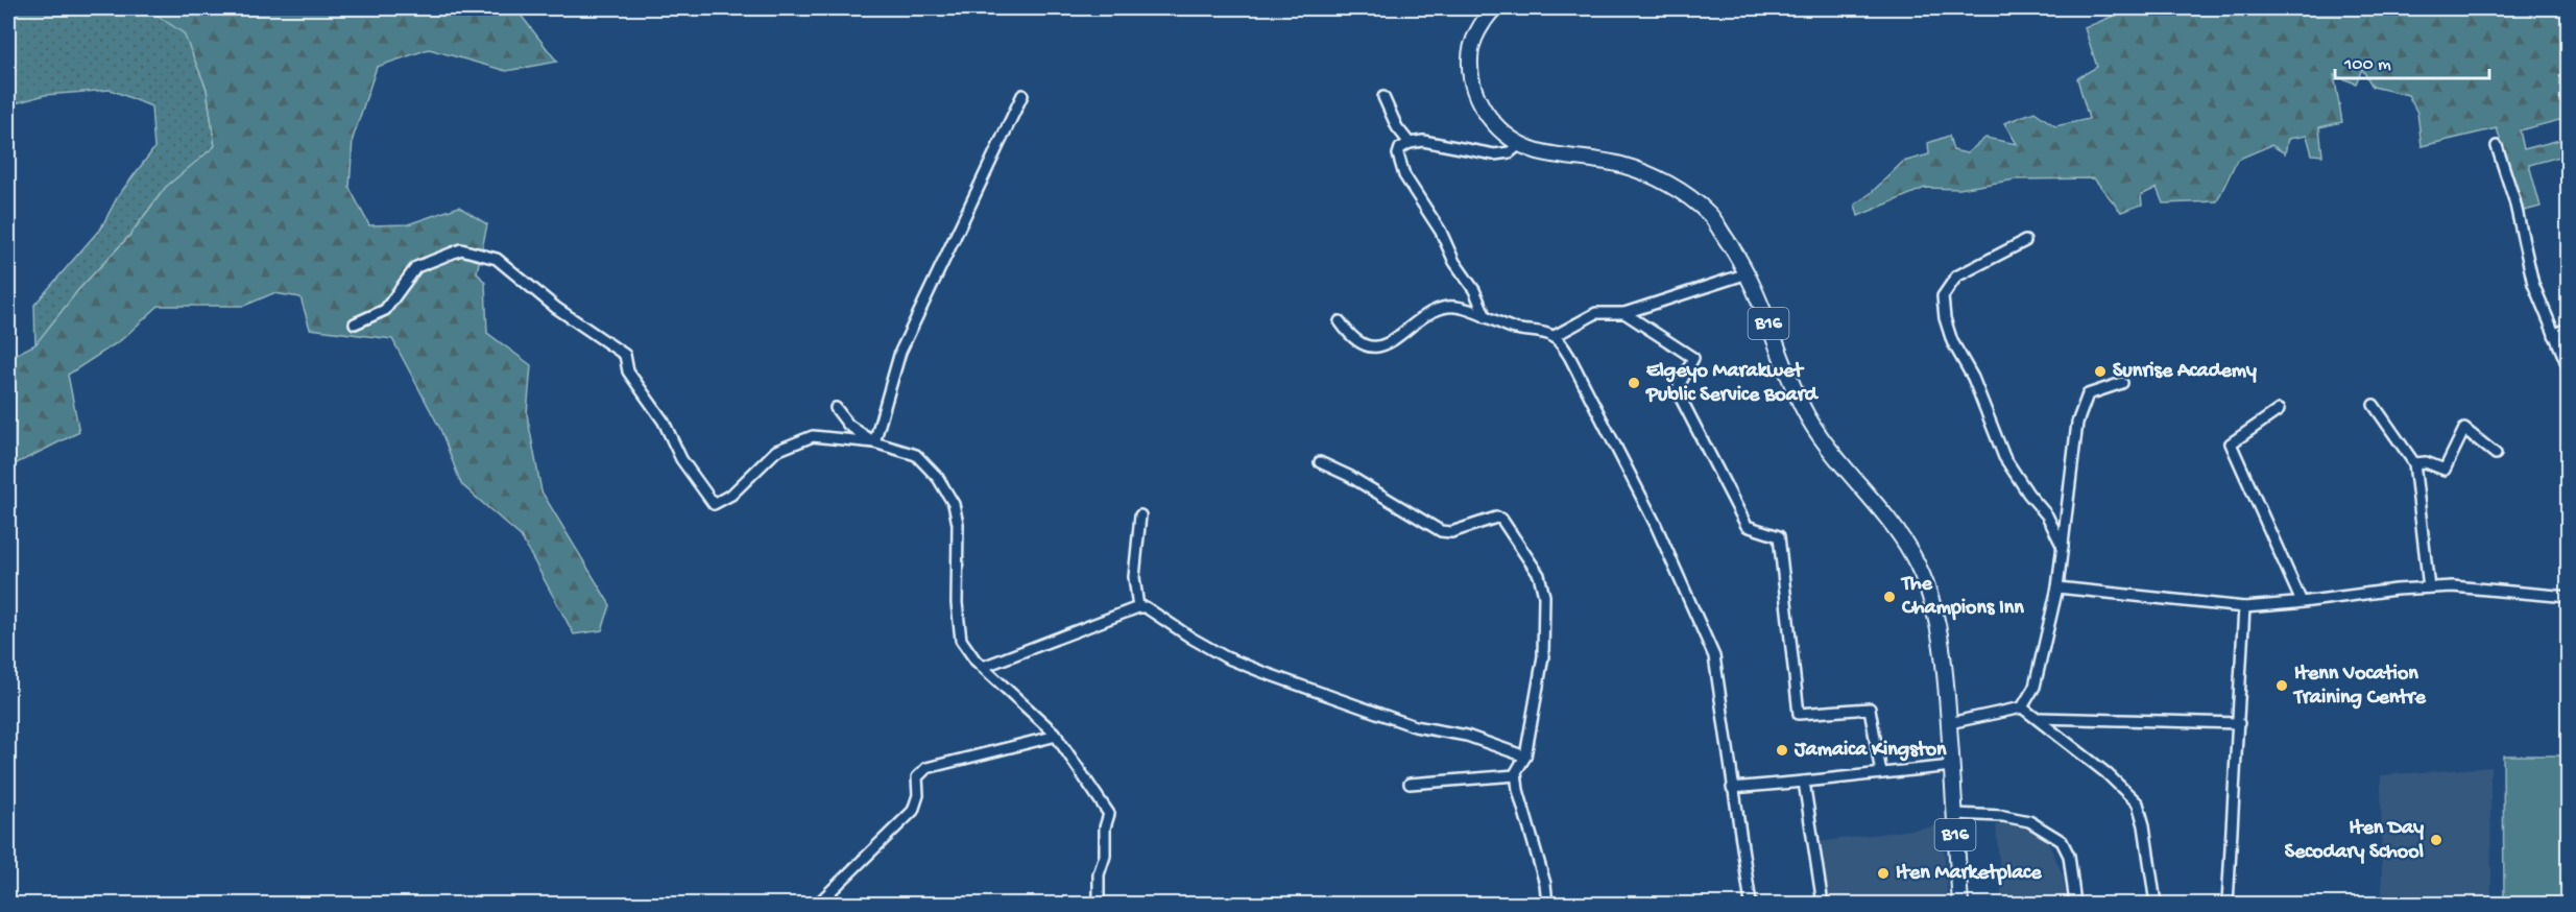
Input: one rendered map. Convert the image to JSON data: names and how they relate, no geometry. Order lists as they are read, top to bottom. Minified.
{"streets":{"main road":["B16"]},"places":["Sunrise Academy","Elgeyo Marakwet Public Service Board","The Champions Inn","Itenn Vocation Training Centre","Jamaica Kingston","Iten Day Secodary School","Iten Marketplace"],"scale_bar":"100 m"}
